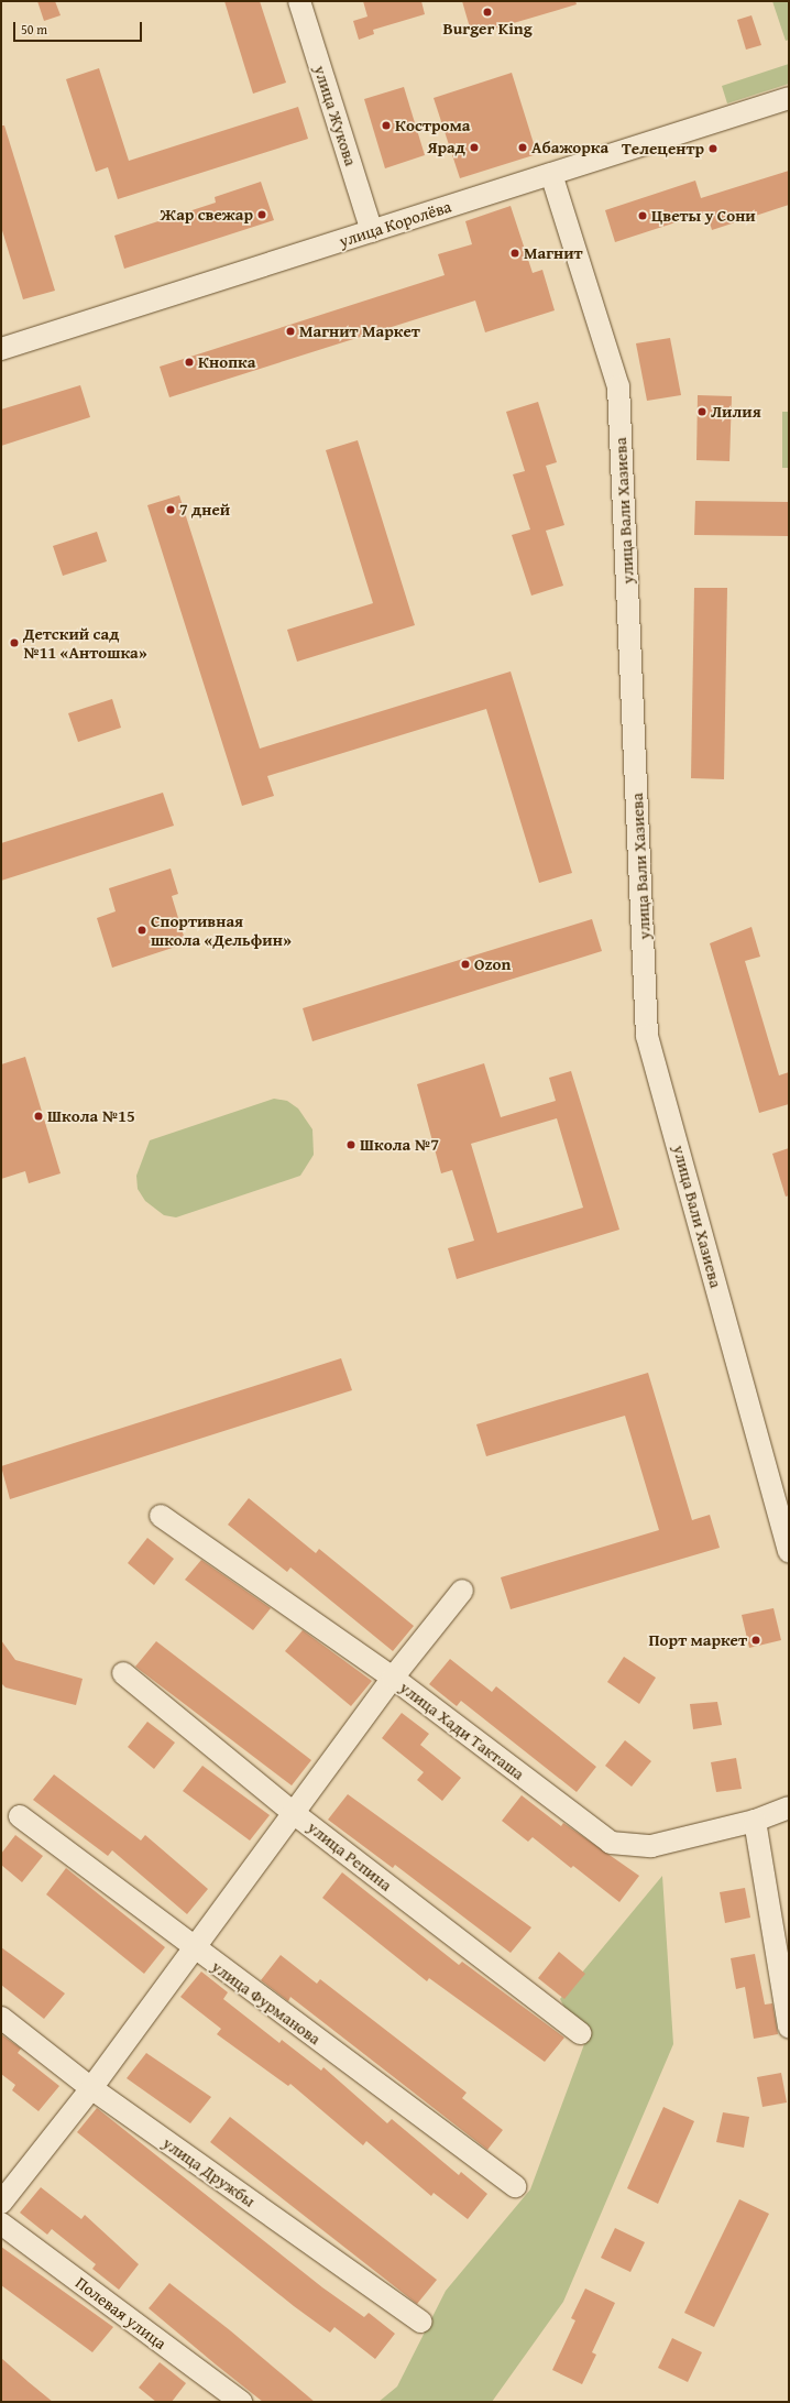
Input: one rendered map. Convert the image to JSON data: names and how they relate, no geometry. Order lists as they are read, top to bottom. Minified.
{"streets":{"street":["улица Жукова","улица Королёва","улица Вали Хазиева","улица Хади Такташа","улица Репина","улица Фурманова","улица Дружбы","Полевая улица"]},"crossings":[["улица Жукова","улица Королёва"],["улица Королёва","улица Вали Хазиева"]],"places":["Burger King","Кострома","Ярад","Абажорка","Телецентр","Жар свежар","Цветы у Сони","Магнит","Магнит Маркет","Кнопка","Лилия","7 дней","Детский сад №11 «Антошка»","Спортивная школа «Дельфин»","Ozon","Школа №15","Школа №7","Порт маркет"],"scale_bar":"50 m"}
